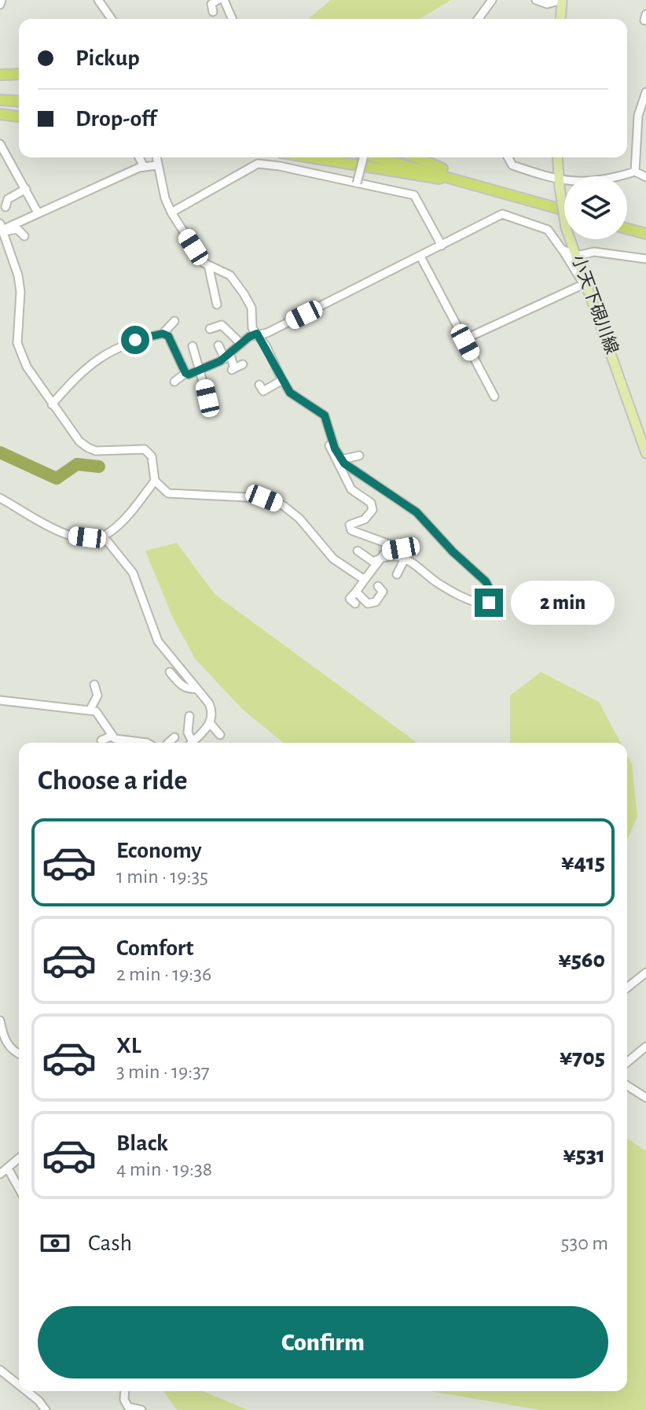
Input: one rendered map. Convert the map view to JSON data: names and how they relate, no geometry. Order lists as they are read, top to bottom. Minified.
{"streets":{"main road":["小天下硯川線"]},"page":{"banner":["Pickup","Drop-off"],"bubble":"2 min","heading":"Choose a ride","list":[{"name":"Economy","note":"1 min · 19:35","value":"¥415"},{"name":"Comfort","note":"2 min · 19:36","value":"¥560"},{"name":"XL","note":"3 min · 19:37","value":"¥705"},{"name":"Black","note":"4 min · 19:38","value":"¥531"}],"pay":["Cash","530 m"],"buttons":"Confirm"}}
